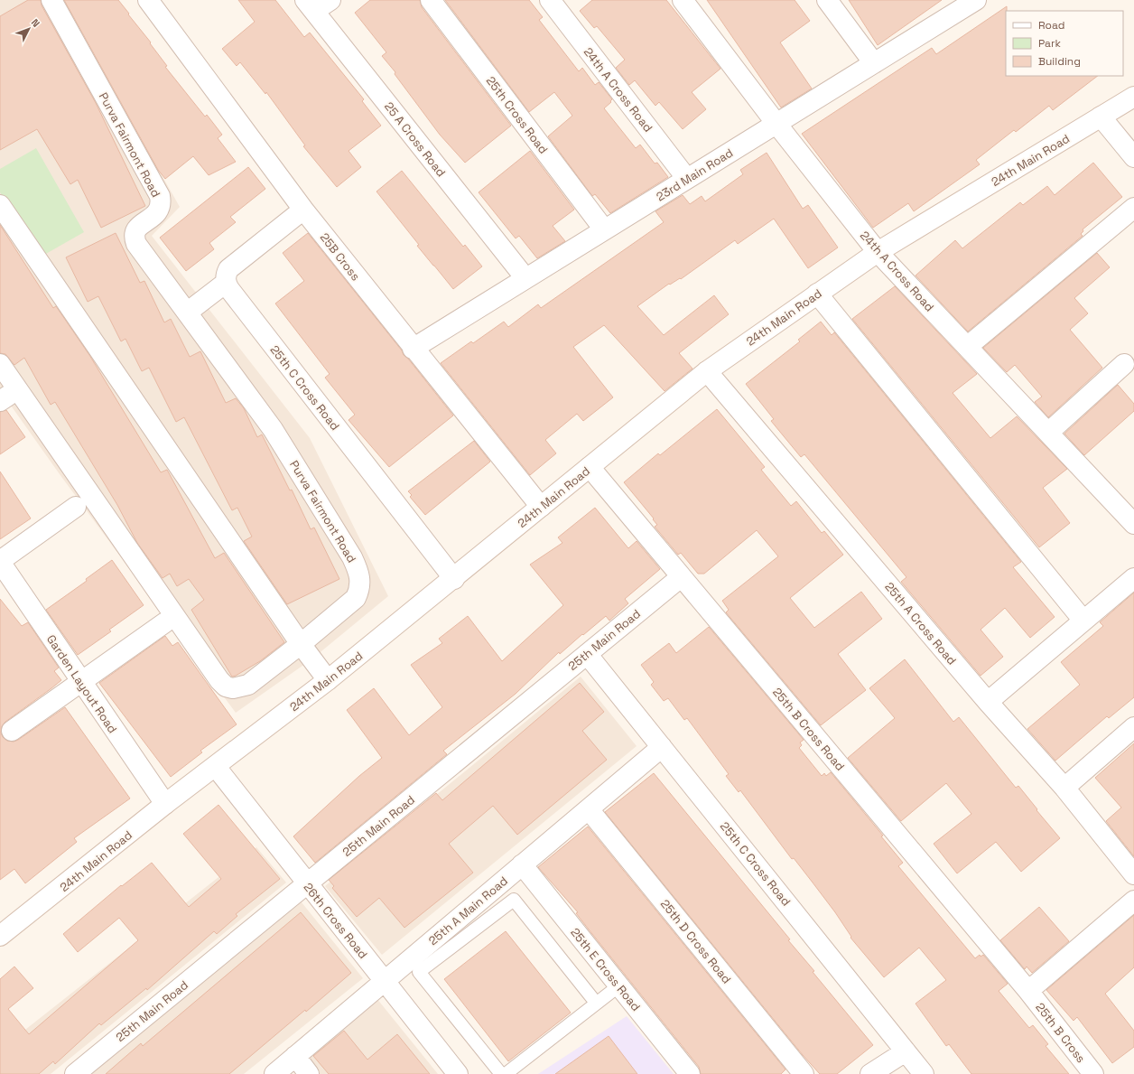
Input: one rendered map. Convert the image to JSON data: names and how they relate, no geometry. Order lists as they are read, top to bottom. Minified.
{"streets":{"street":["24th A Cross Road","25th Cross Road","25 A Cross Road","Purva Fairmont Road","24th Main Road","23rd Main Road","25B Cross","25th C Cross Road","25th A Cross Road","25th Main Road","Garden Layout Road","25th B Cross Road","25th A Main Road","26th Cross Road","25th D Cross Road","25th E Cross Road","25th B Cross"]},"crossings":[["24th A Cross Road","24th Main Road"],["24th A Cross Road","23rd Main Road"],["25th Cross Road","23rd Main Road"],["25 A Cross Road","23rd Main Road"],["24th Main Road","25B Cross"],["24th Main Road","25th C Cross Road"],["24th Main Road","25th A Cross Road"],["24th Main Road","Garden Layout Road"],["24th Main Road","25th B Cross Road"],["24th Main Road","26th Cross Road"],["23rd Main Road","25B Cross"],["25th C Cross Road","25th Main Road"],["25th C Cross Road","25th A Main Road"],["25th Main Road","25th B Cross Road"],["25th Main Road","26th Cross Road"],["25th B Cross Road","25th B Cross"],["25th A Main Road","26th Cross Road"],["25th A Main Road","25th D Cross Road"],["25th A Main Road","25th E Cross Road"]],"legend":["Road","Park","Building"],"north":"top right"}
